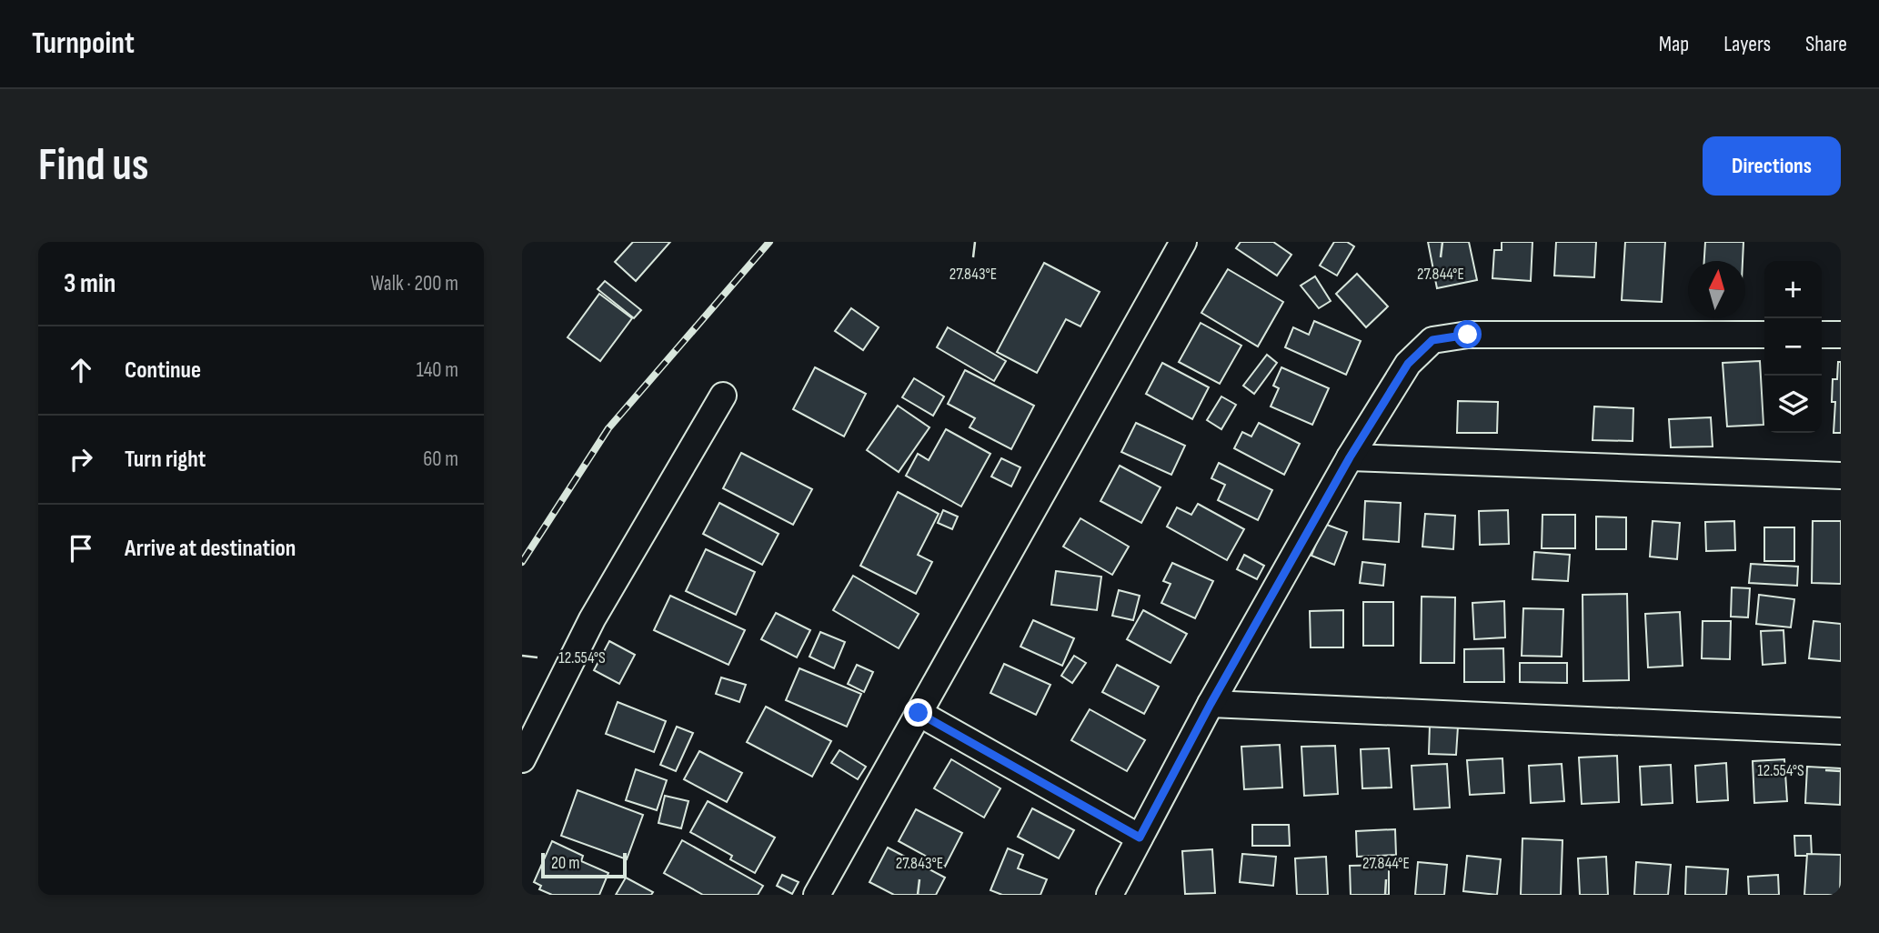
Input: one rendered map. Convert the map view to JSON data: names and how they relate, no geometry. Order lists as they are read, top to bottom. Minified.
{"scale_bar":"20 m","north":"top","page":{"header":"Turnpoint","nav":["Map","Layers","Share"],"buttons":"Directions","title":"Find us","heading":["3 min","Walk · 200 m"],"map_buttons":["+","−"],"list":[["Continue","140 m"],["Turn right","60 m"],"Arrive at destination"],"scale":"20 m"},"coordinates":["27.843°E","27.844°E","12.554°S"]}
